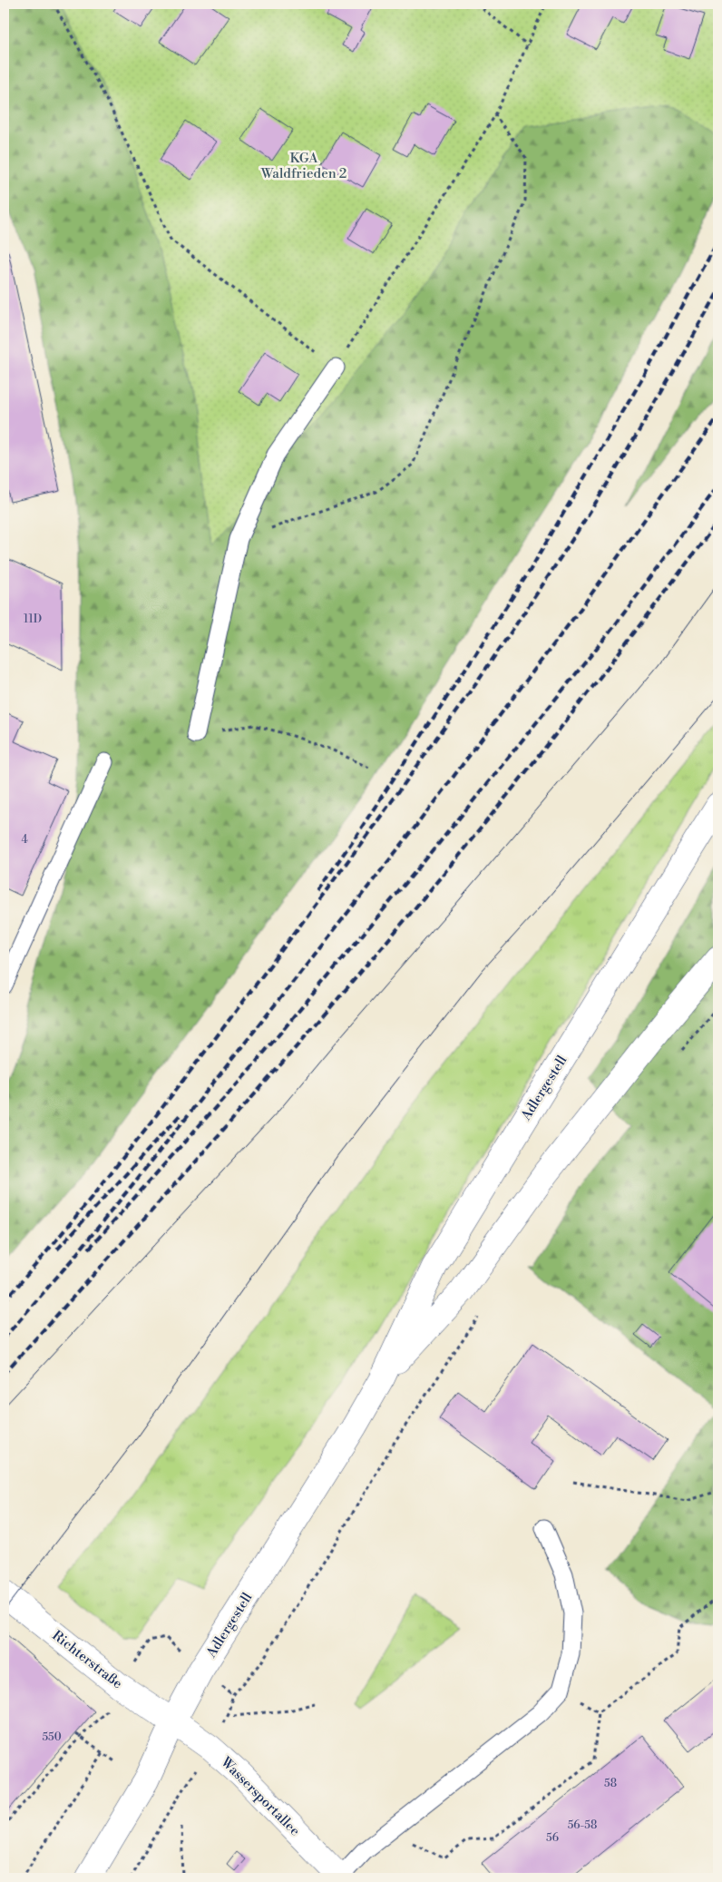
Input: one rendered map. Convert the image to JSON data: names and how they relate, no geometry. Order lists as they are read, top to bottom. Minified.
{"streets":{"main road":["Adlergestell","Richterstraße","Wassersportallee"]},"crossings":[["Adlergestell","Richterstraße"],["Adlergestell","Wassersportallee"],["Richterstraße","Wassersportallee"]],"parks":["KGA Waldfrieden 2"],"house_numbers":["11D","4","550","58","56-58","56"]}
